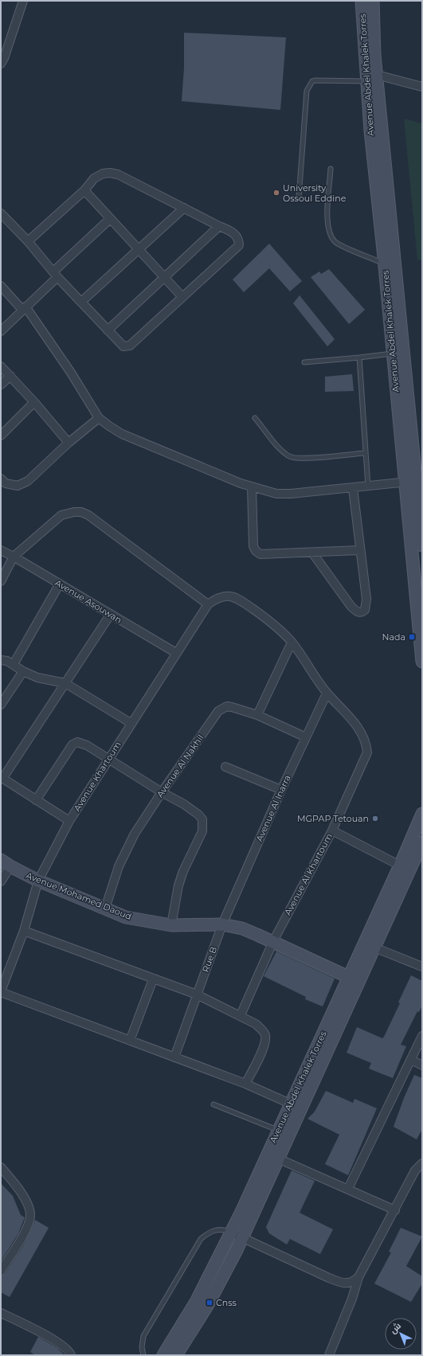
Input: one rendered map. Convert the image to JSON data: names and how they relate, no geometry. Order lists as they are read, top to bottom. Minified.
{"streets":{"main road":["Avenue Abdel Khalek Torres","Avenue Mohamed Daoud"],"street":["Avenue Asouwan","Avenue Al Nakhil","Avenue Khartoum","Avenue Al Inarra","Avenue Al Khartoum","Rue B"]},"crossings":[["Avenue Abdel Khalek Torres","Avenue Mohamed Daoud"],["Avenue Asouwan","Avenue Khartoum"],["Avenue Al Nakhil","Avenue Al Inarra"],["Avenue Al Nakhil","Avenue Mohamed Daoud"],["Avenue Khartoum","Avenue Mohamed Daoud"],["Avenue Al Inarra","Avenue Al Khartoum"],["Avenue Al Inarra","Avenue Mohamed Daoud"],["Avenue Al Inarra","Rue B"],["Avenue Al Khartoum","Avenue Mohamed Daoud"],["Avenue Mohamed Daoud","Rue B"]],"places":{"other":["University Ossoul Eddine","MGPAP Tetouan"],"transit":["Nada","Cnss"]},"north":"top left"}
